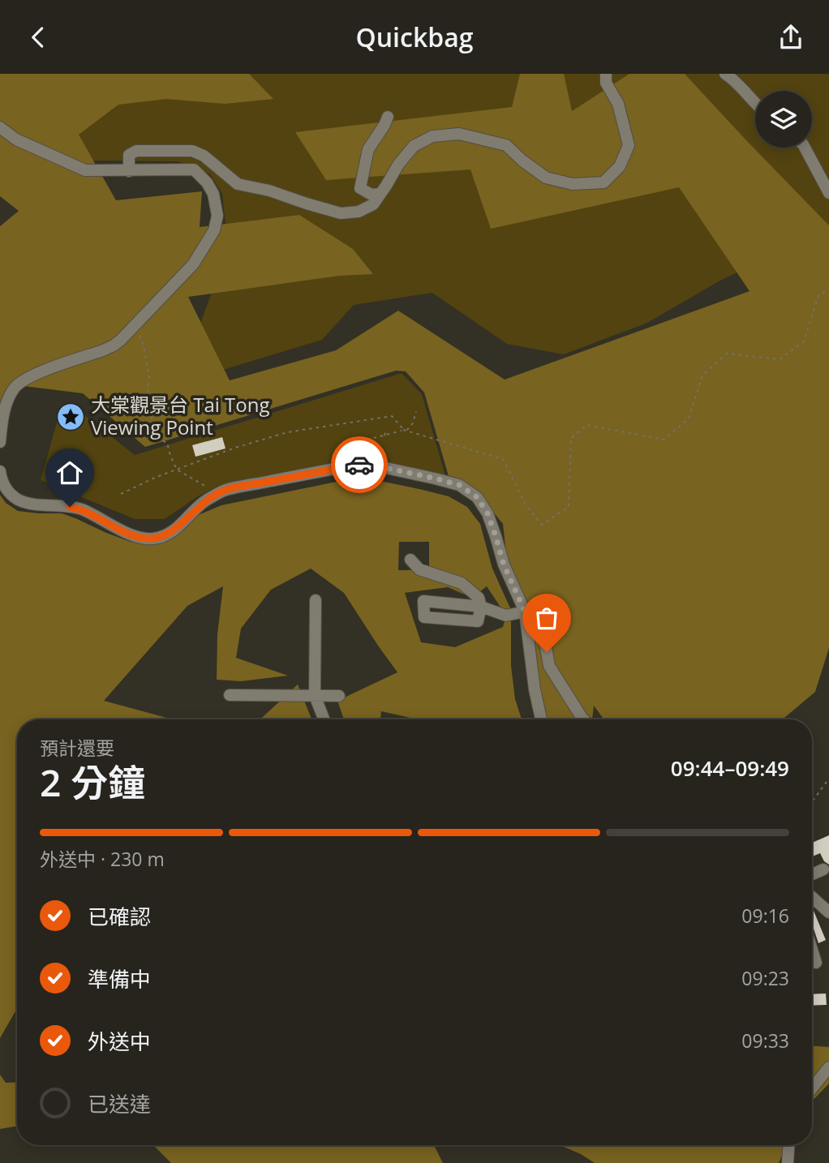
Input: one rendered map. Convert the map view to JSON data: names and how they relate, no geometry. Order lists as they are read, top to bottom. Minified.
{"places":{"place":["大棠觀景台 Tai Tong Viewing Point"]},"page":{"header":"Quickbag","heading":["2 分鐘","預計還要","09:44–09:49"],"bar":"外送中 · 230 m","list":[["已確認","09:16"],["準備中","09:23"],["外送中","09:33"],"已送達"]}}
